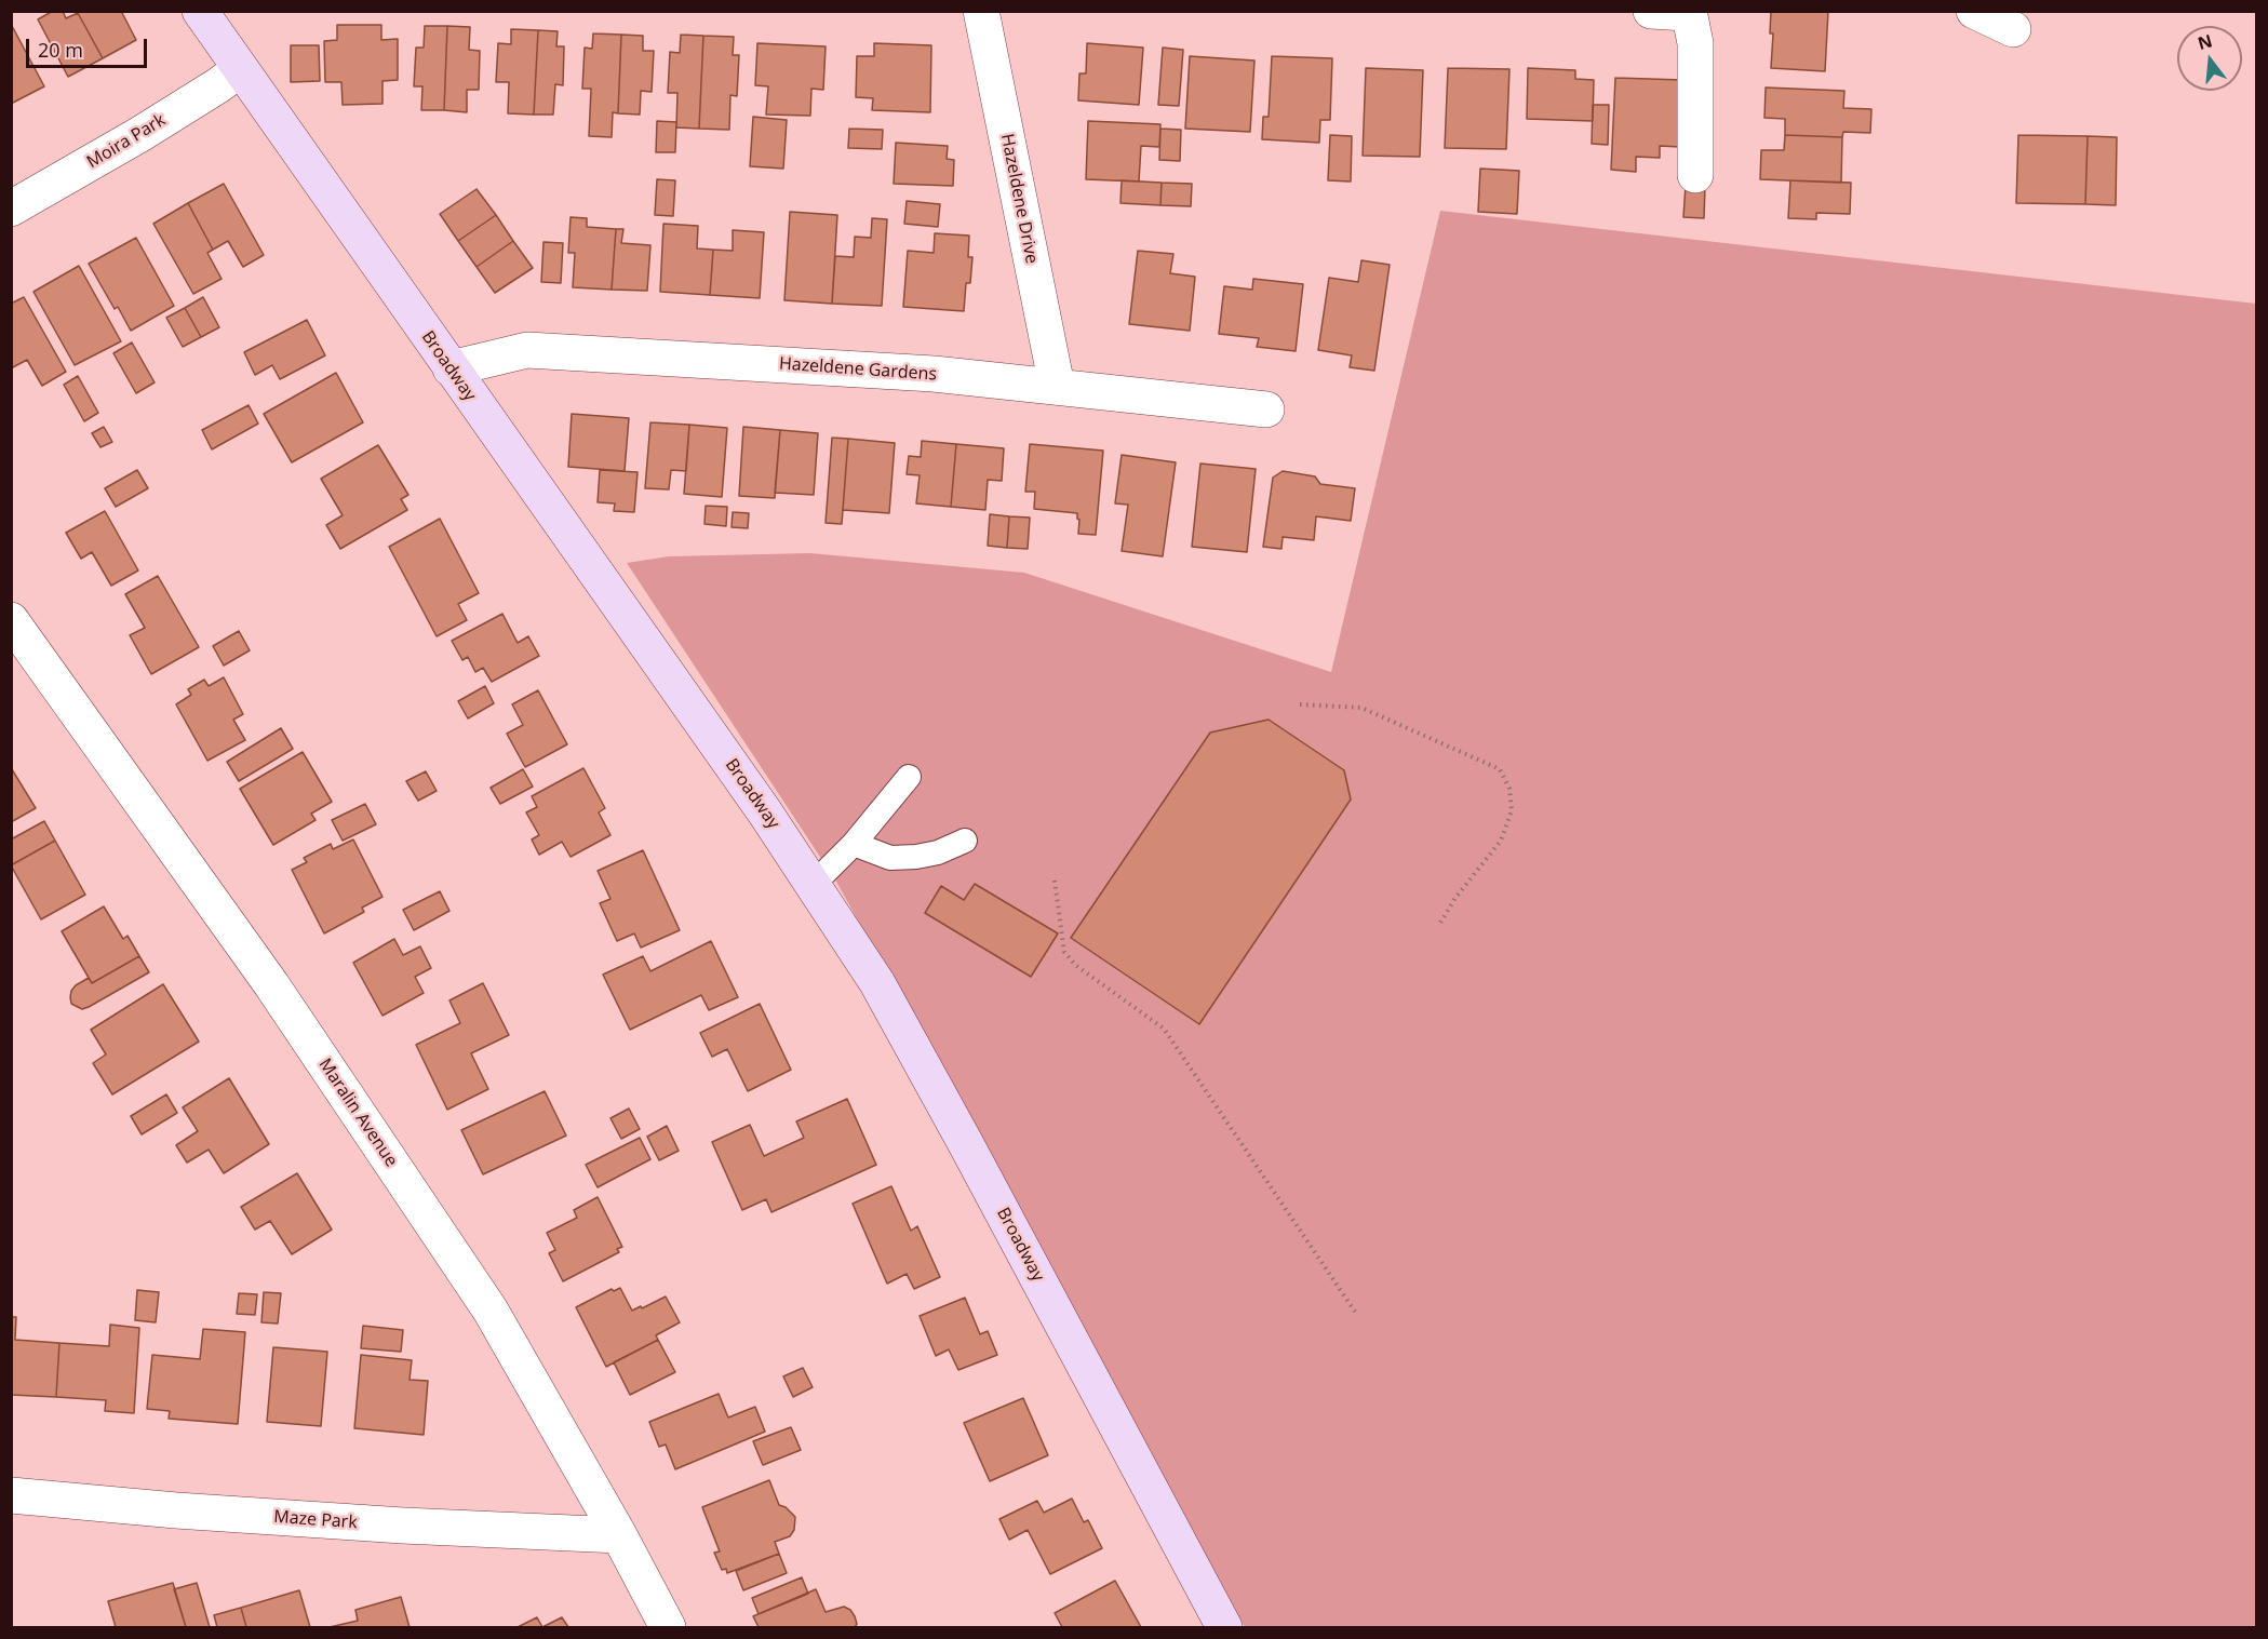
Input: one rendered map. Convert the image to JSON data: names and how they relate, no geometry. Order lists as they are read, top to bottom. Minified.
{"streets":{"street":["Moira Park","Hazeldene Drive","Broadway","Hazeldene Gardens","Maralin Avenue","Maze Park"]},"crossings":[["Moira Park","Broadway"],["Hazeldene Drive","Hazeldene Gardens"],["Broadway","Hazeldene Gardens"],["Maralin Avenue","Maze Park"]],"scale_bar":"20 m","north":"top"}
